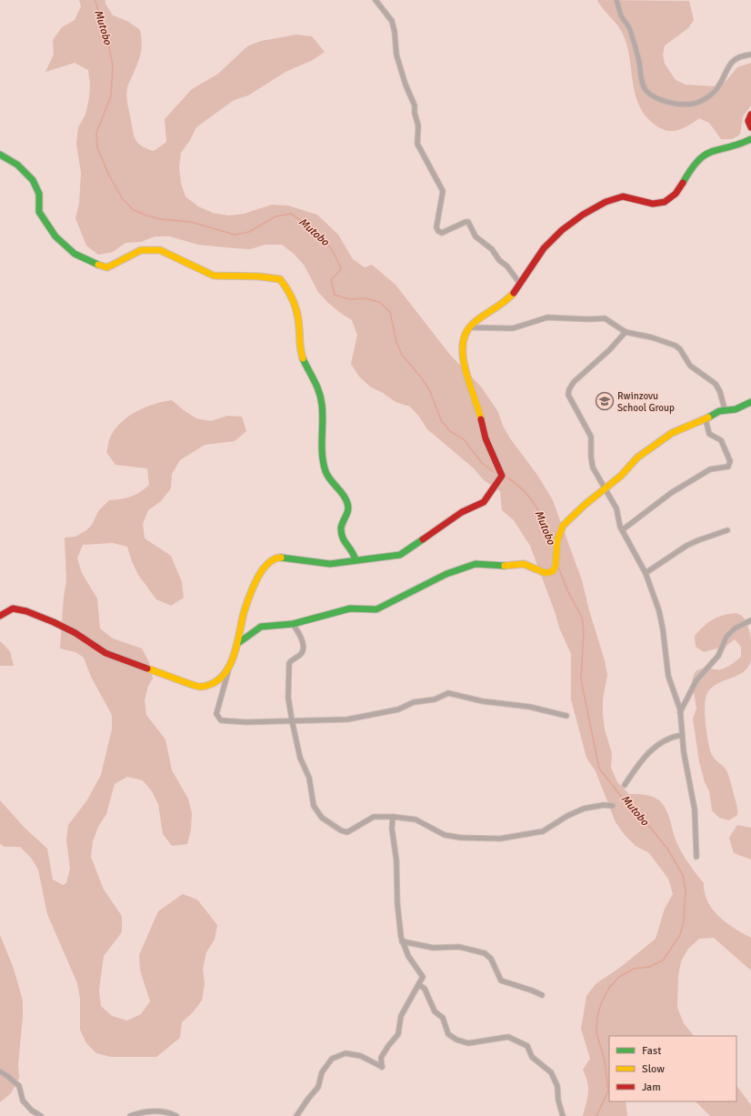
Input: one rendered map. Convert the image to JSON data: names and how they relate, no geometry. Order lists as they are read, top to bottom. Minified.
{"water":["Mutobo"],"places":{"school or university":["Rwinzovu School Group"]},"legend":["Fast","Slow","Jam"]}
